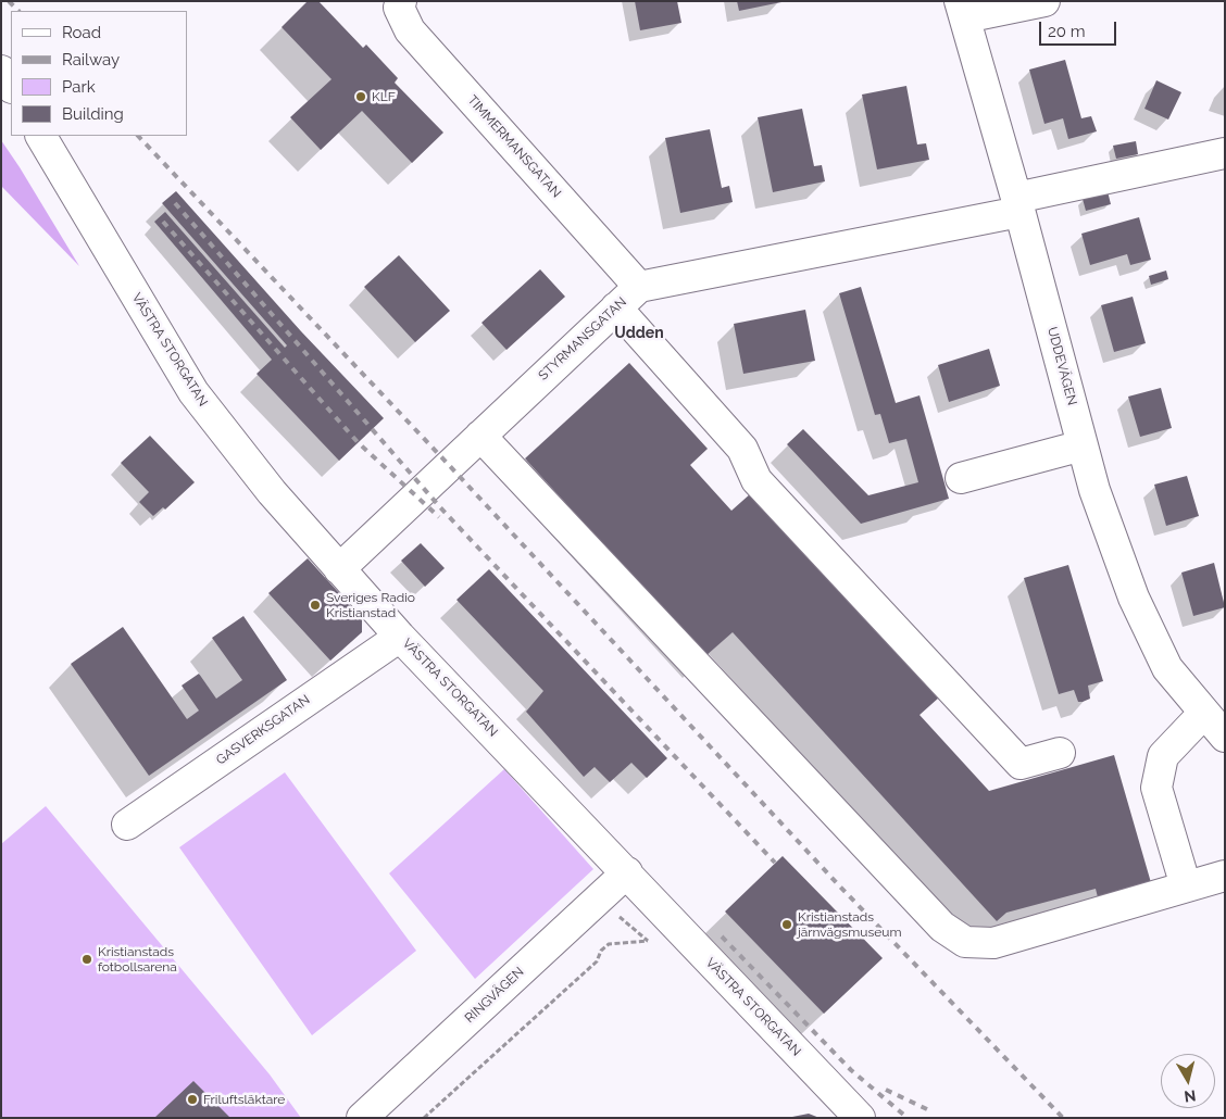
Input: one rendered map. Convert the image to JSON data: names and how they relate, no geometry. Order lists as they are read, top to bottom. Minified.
{"streets":{"street":["TIMMERMANSGATAN","STYRMANSGATAN","VÄSTRA STORGATAN","UDDEVÄGEN","GASVERKSGATAN","RINGVÄGEN"]},"crossings":[["TIMMERMANSGATAN","STYRMANSGATAN"],["STYRMANSGATAN","VÄSTRA STORGATAN"],["STYRMANSGATAN","UDDEVÄGEN"],["VÄSTRA STORGATAN","GASVERKSGATAN"],["VÄSTRA STORGATAN","RINGVÄGEN"]],"districts":["Udden"],"places":["KLF","Sveriges Radio Kristianstad","Kristianstads järnvägsmuseum","Kristianstads fotbollsarena","Friluftsläktare"],"legend":["Road","Railway","Park","Building"],"scale_bar":"20 m","north":"bottom"}
